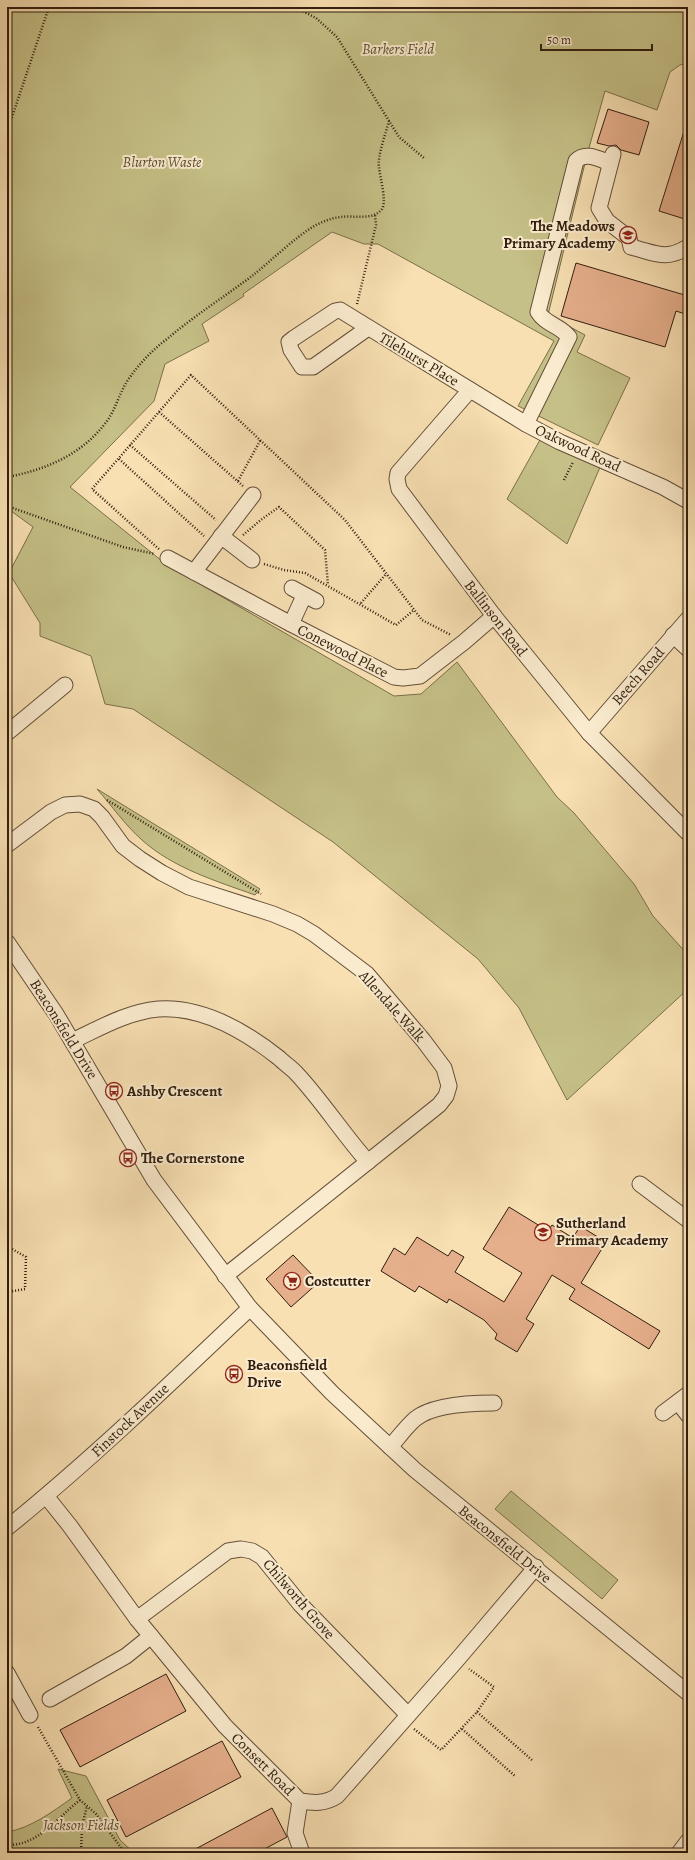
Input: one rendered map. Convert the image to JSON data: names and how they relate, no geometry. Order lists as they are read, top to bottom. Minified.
{"streets":{"street":["Tilehurst Place","Oakwood Road","Ballinson Road","Conewood Place","Beech Road","Allendale Walk","Beaconsfield Drive","Finstock Avenue","Chilworth Grove","Consett Road"]},"crossings":[["Tilehurst Place","Oakwood Road"],["Tilehurst Place","Ballinson Road"],["Oakwood Road","Ballinson Road"],["Ballinson Road","Conewood Place"],["Ballinson Road","Beech Road"],["Allendale Walk","Beaconsfield Drive"],["Beaconsfield Drive","Finstock Avenue"],["Beaconsfield Drive","Consett Road"],["Finstock Avenue","Consett Road"],["Chilworth Grove","Consett Road"]],"parks":["Barkers Field","Blurton Waste","Jackson Fields"],"places":{"school or university":["The Meadows Primary Academy","Sutherland Primary Academy"],"bus stop":["Ashby Crescent","The Cornerstone","Beaconsfield Drive"],"supermarket":["Costcutter"]},"scale_bar":"50 m"}
